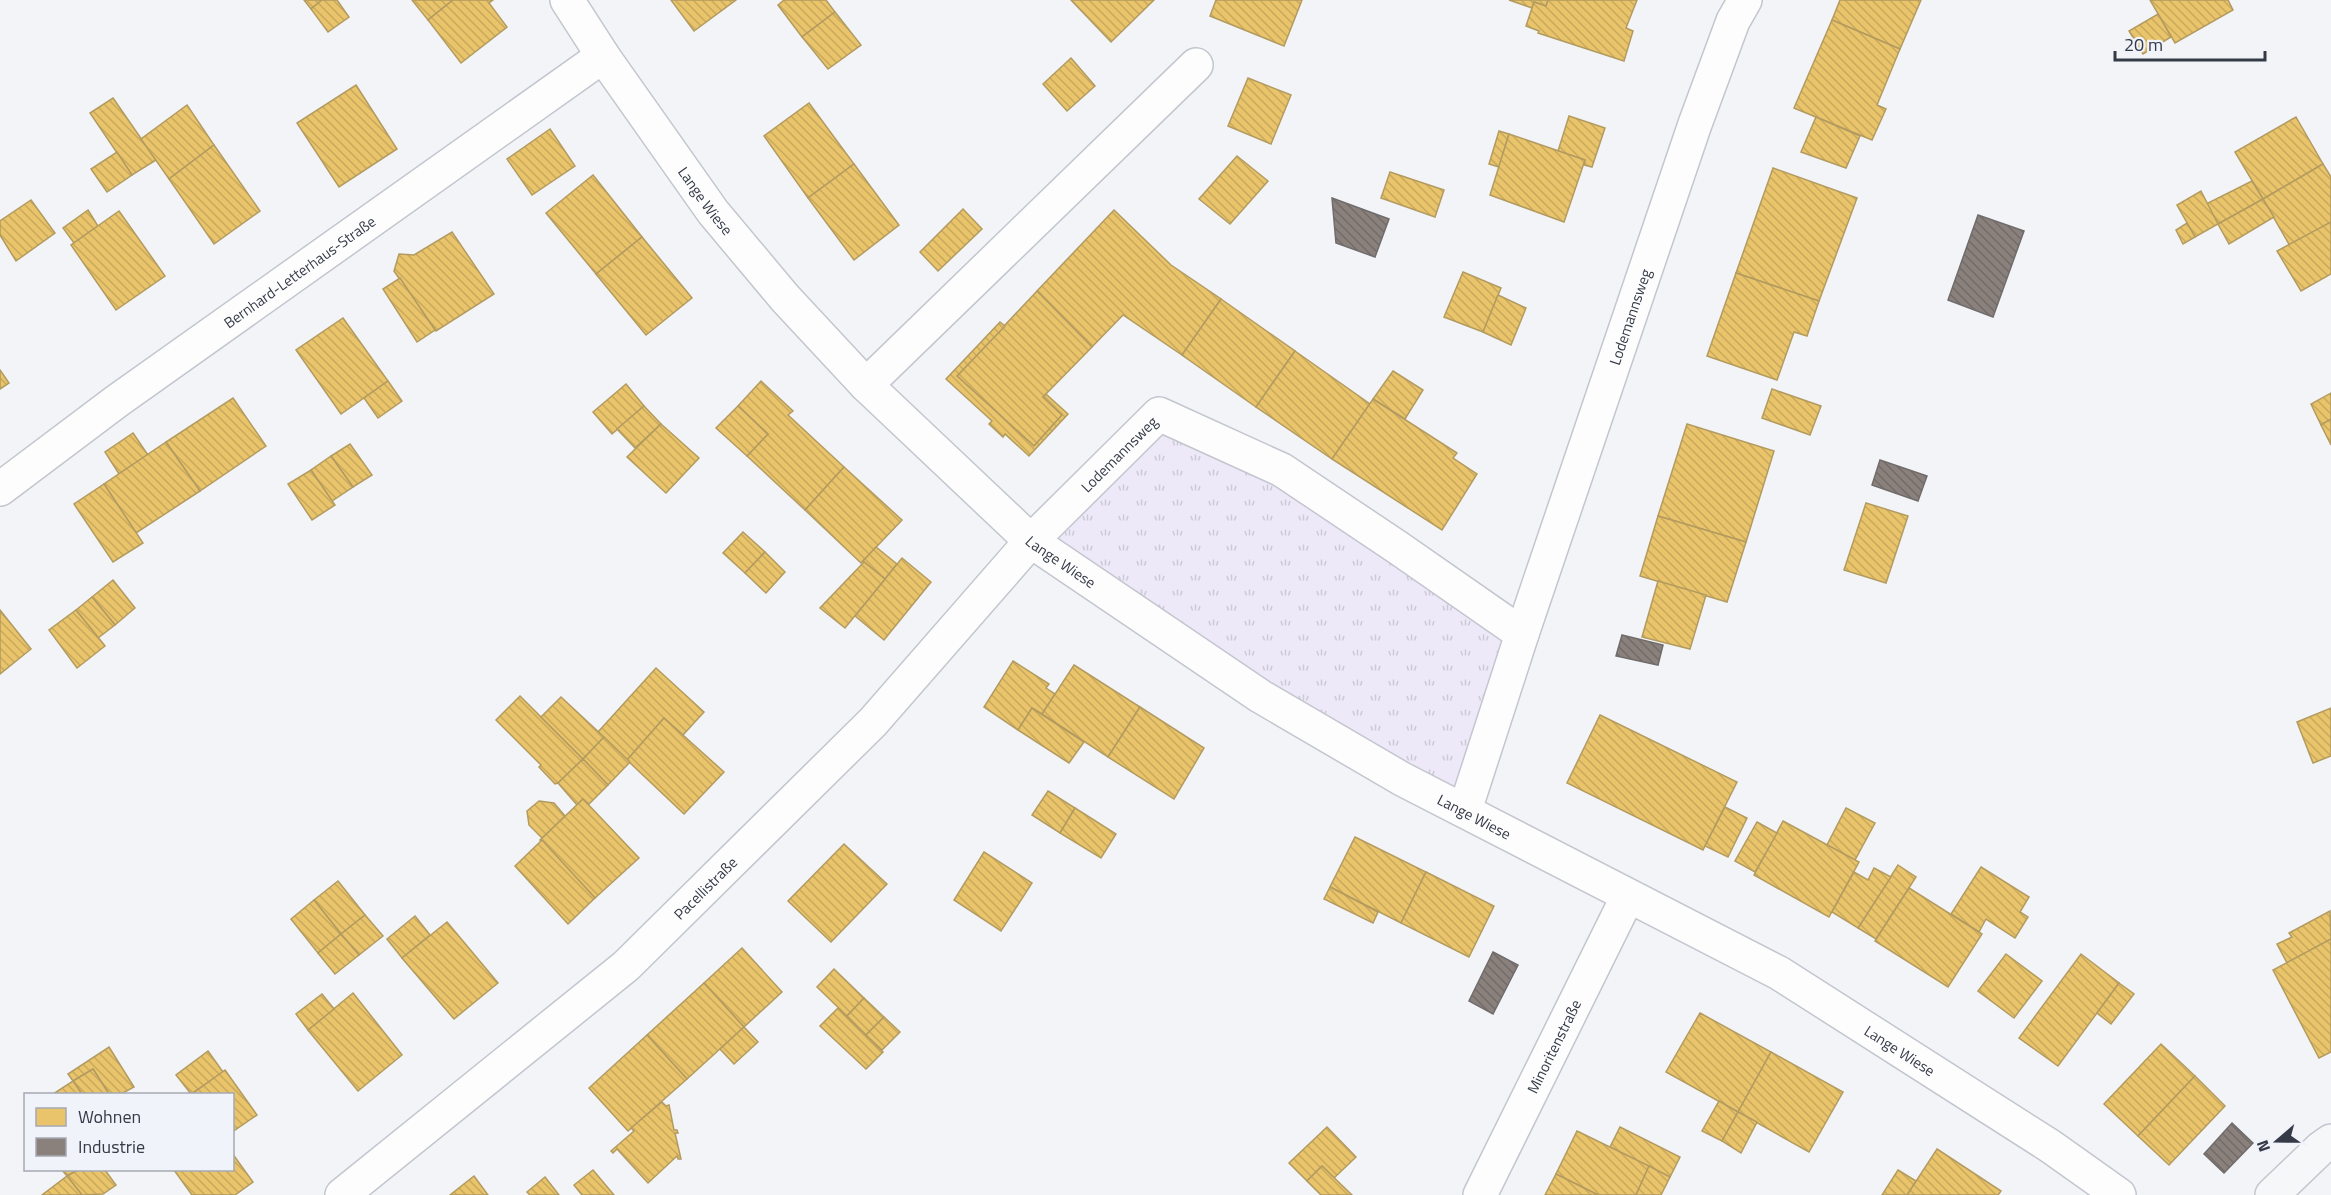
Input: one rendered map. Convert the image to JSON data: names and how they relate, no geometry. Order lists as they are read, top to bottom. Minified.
{"streets":{"street":["Lange Wiese","Bernhard-Letterhaus-Straße","Lodemannsweg","Pacellistraße","Minoritenstraße"]},"crossings":[["Lange Wiese","Bernhard-Letterhaus-Straße"],["Lange Wiese","Lodemannsweg"],["Lange Wiese","Pacellistraße"],["Lange Wiese","Minoritenstraße"],["Lodemannsweg","Pacellistraße"]],"legend":["Wohnen","Industrie"],"scale_bar":"20 m","north":"left"}
